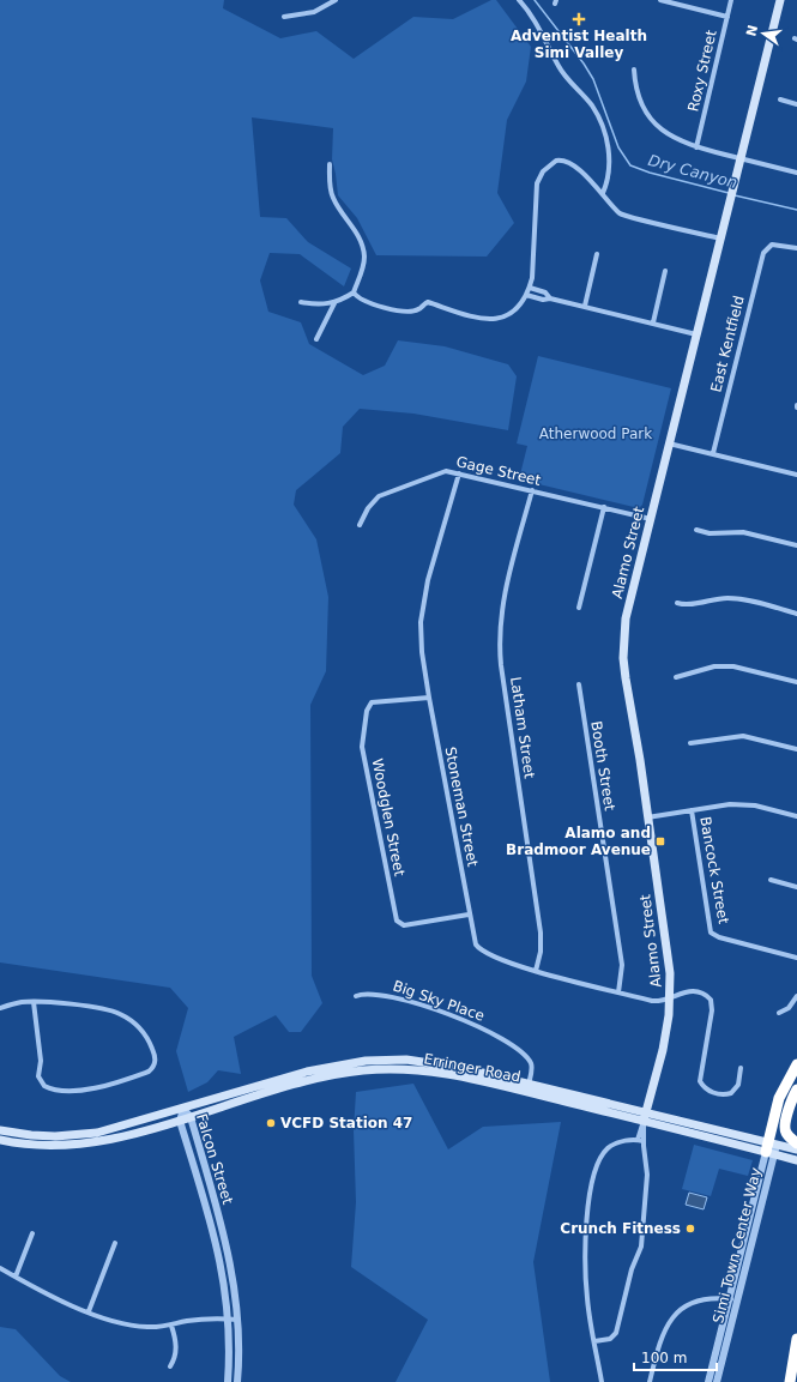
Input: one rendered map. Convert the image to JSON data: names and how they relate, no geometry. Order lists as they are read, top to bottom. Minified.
{"streets":{"main road":["Alamo Street","Erringer Road"],"street":["Roxy Street","East Kentfield","Gage Street","Latham Street","Booth Street","Stoneman Street","Woodglen Street","Bancock Street","Big Sky Place","Falcon Street","Simi Town Center Way"]},"crossings":[["Gage Street","Alamo Street"],["Gage Street","Latham Street"],["Gage Street","Stoneman Street"],["Alamo Street","Stoneman Street"],["Alamo Street","Erringer Road"],["Latham Street","Stoneman Street"],["Booth Street","Stoneman Street"],["Stoneman Street","Woodglen Street"],["Big Sky Place","Erringer Road"],["Erringer Road","Falcon Street"],["Erringer Road","Simi Town Center Way"]],"water":["Dry Canyon"],"parks":["Atherwood Park"],"places":{"health":["Adventist Health Simi Valley"],"transit":["Alamo and Bradmoor Avenue"],"other":["VCFD Station 47","Crunch Fitness"]},"scale_bar":"100 m","north":"left"}
